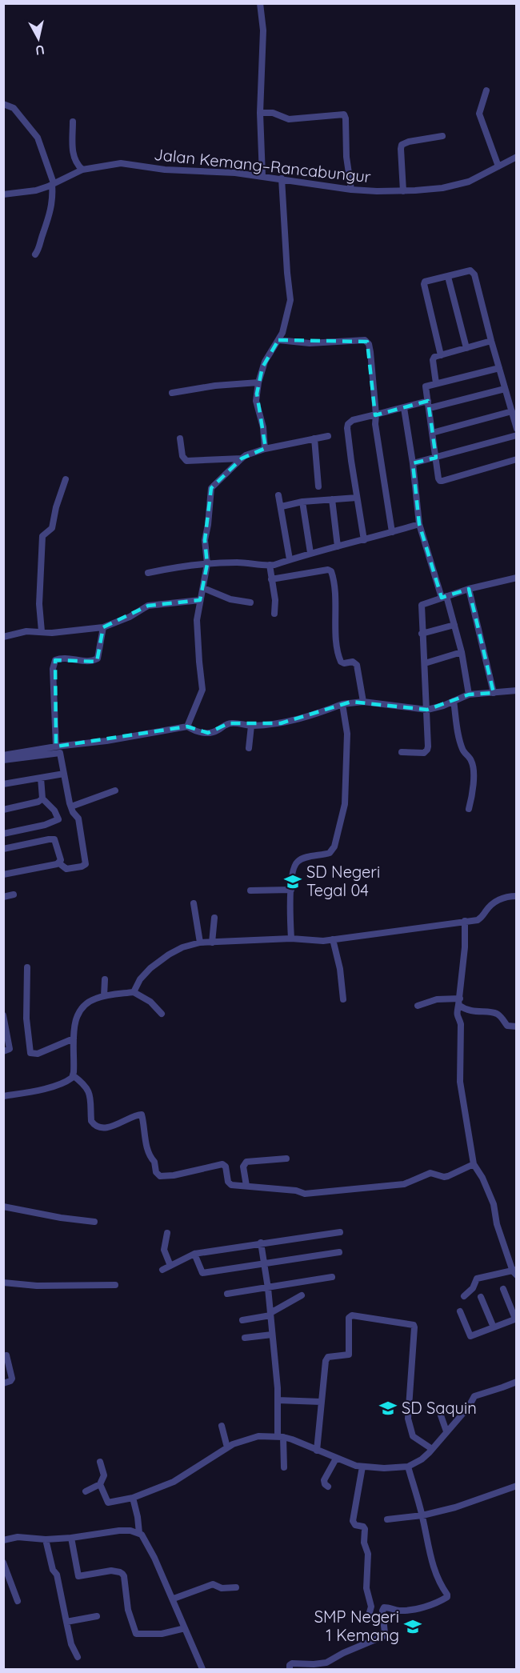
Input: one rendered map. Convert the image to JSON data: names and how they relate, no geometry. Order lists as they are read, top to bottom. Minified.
{"streets":{"street":["Jalan Kemang–Rancabungur"]},"places":{"school or university":["SD Negeri Tegal 04","SD Saquin","SMP Negeri 1 Kemang"]},"north":"bottom"}
